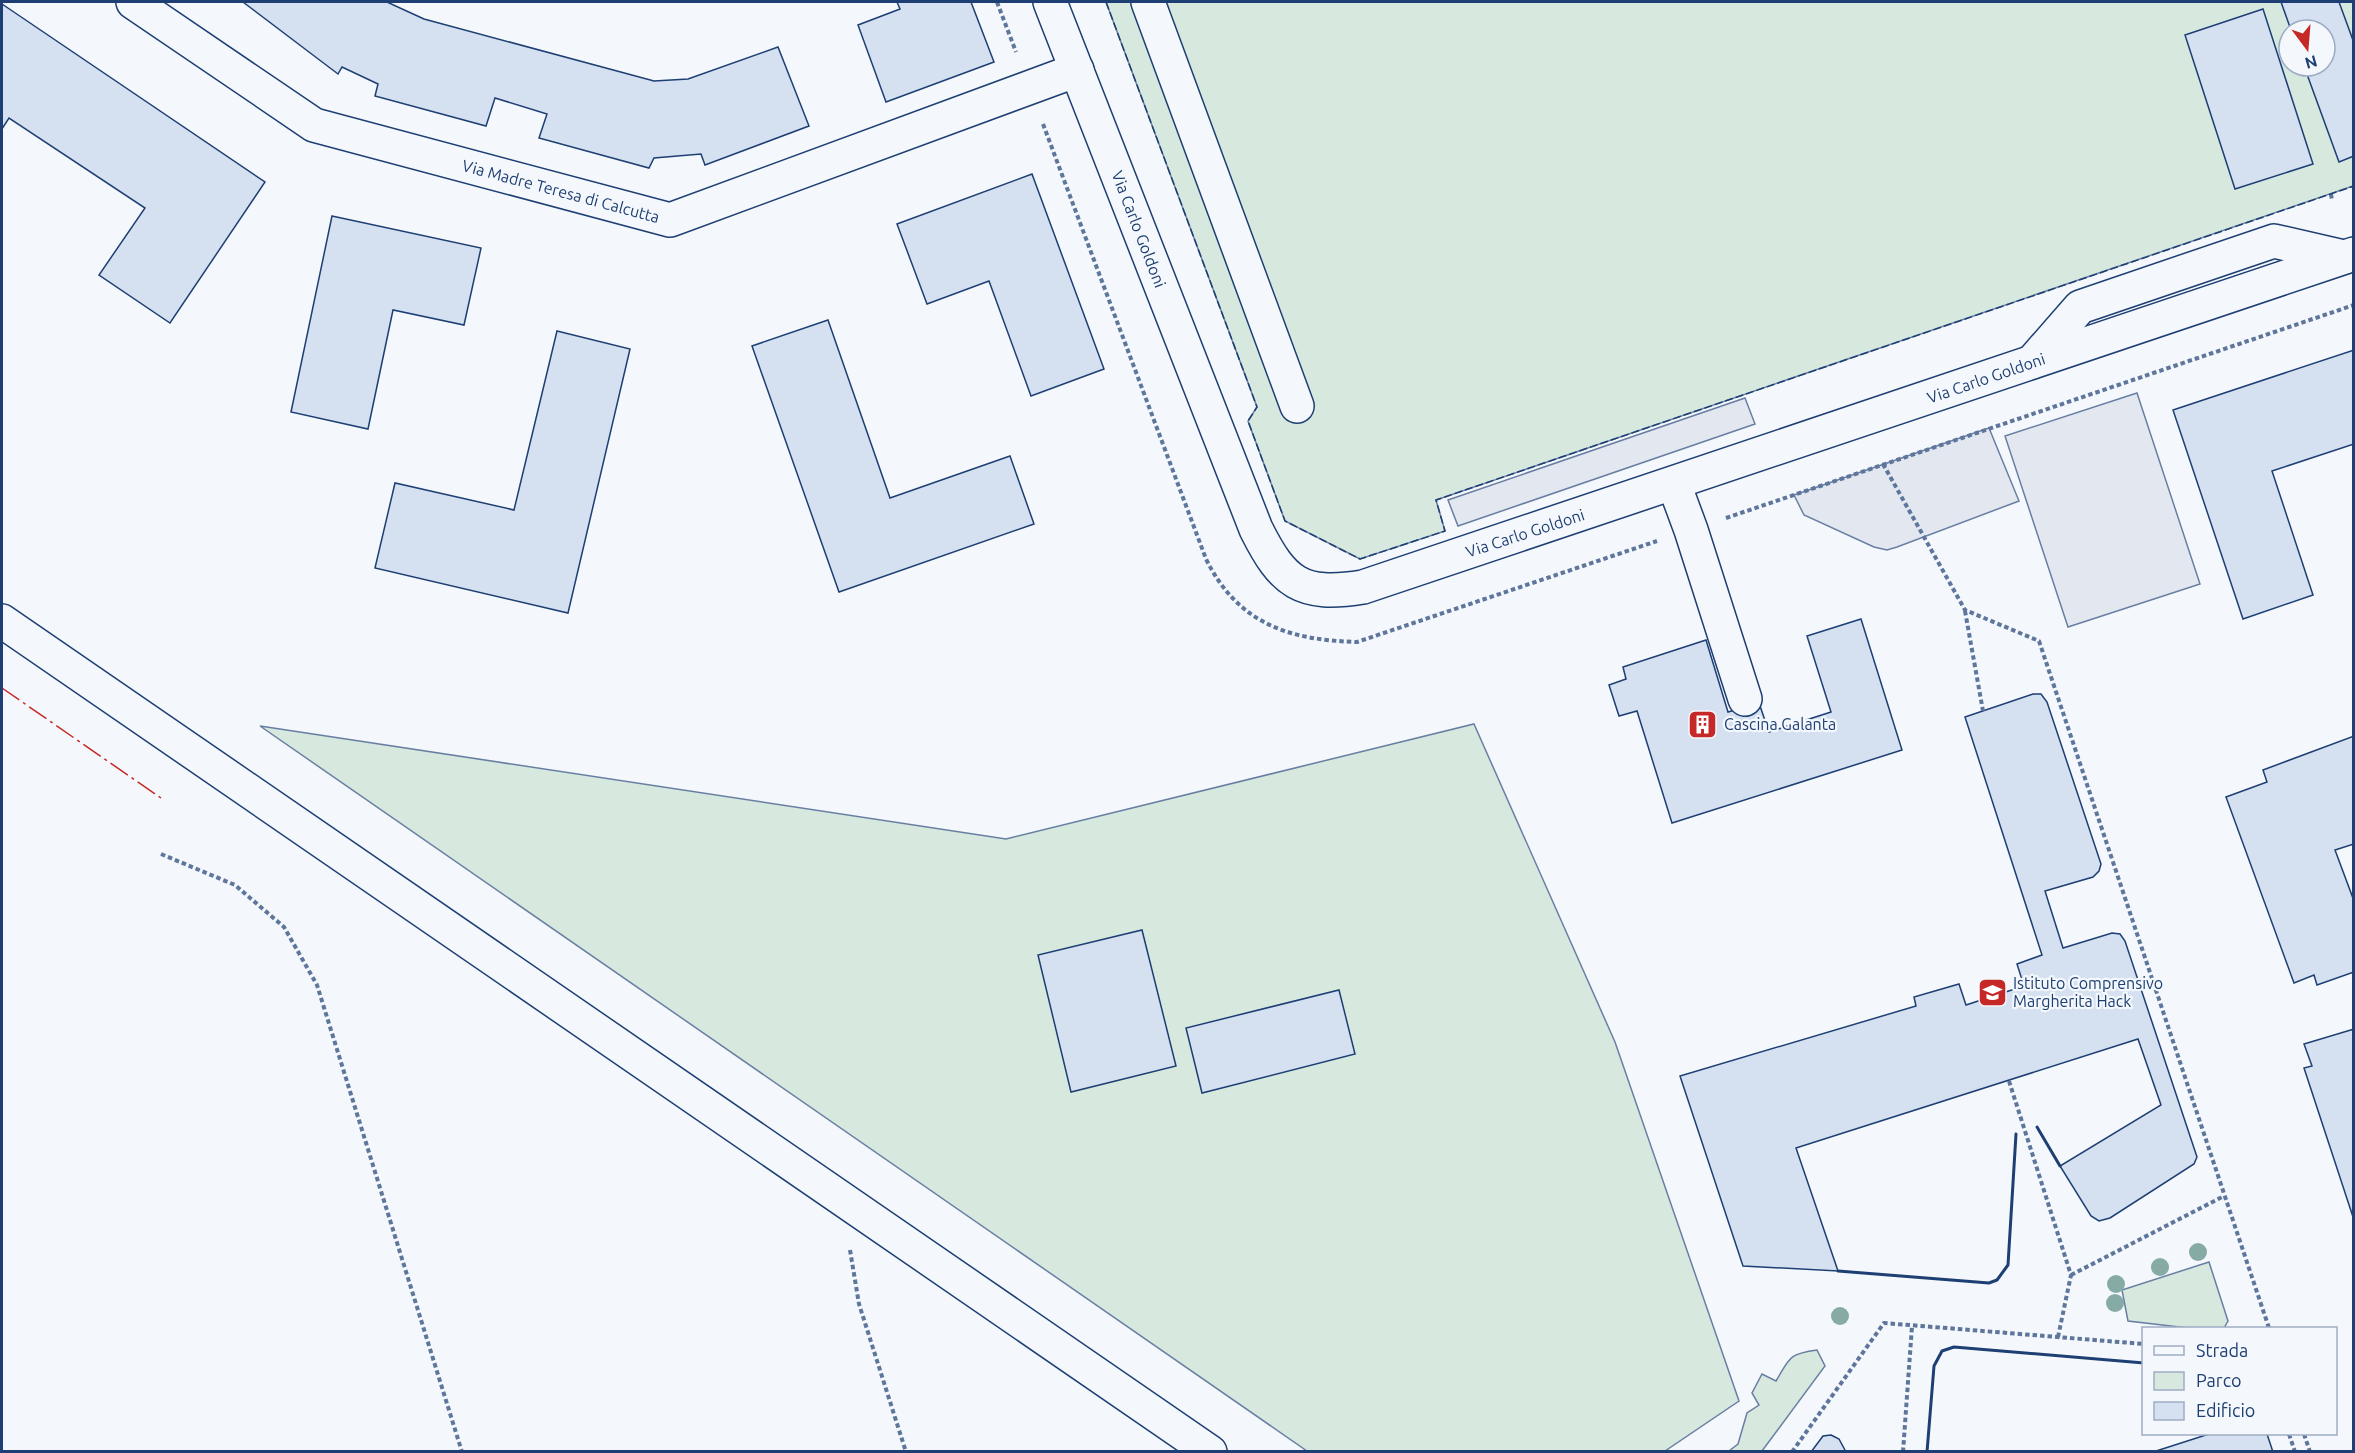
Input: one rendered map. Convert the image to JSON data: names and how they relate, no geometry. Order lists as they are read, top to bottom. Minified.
{"streets":{"street":["Via Madre Teresa di Calcutta","Via Carlo Goldoni"]},"crossings":[["Via Madre Teresa di Calcutta","Via Carlo Goldoni"]],"places":{"building":["Cascina Galanta"],"school or university":["Istituto Comprensivo Margherita Hack"]},"legend":["Strada","Parco","Edificio"],"north":"bottom"}
